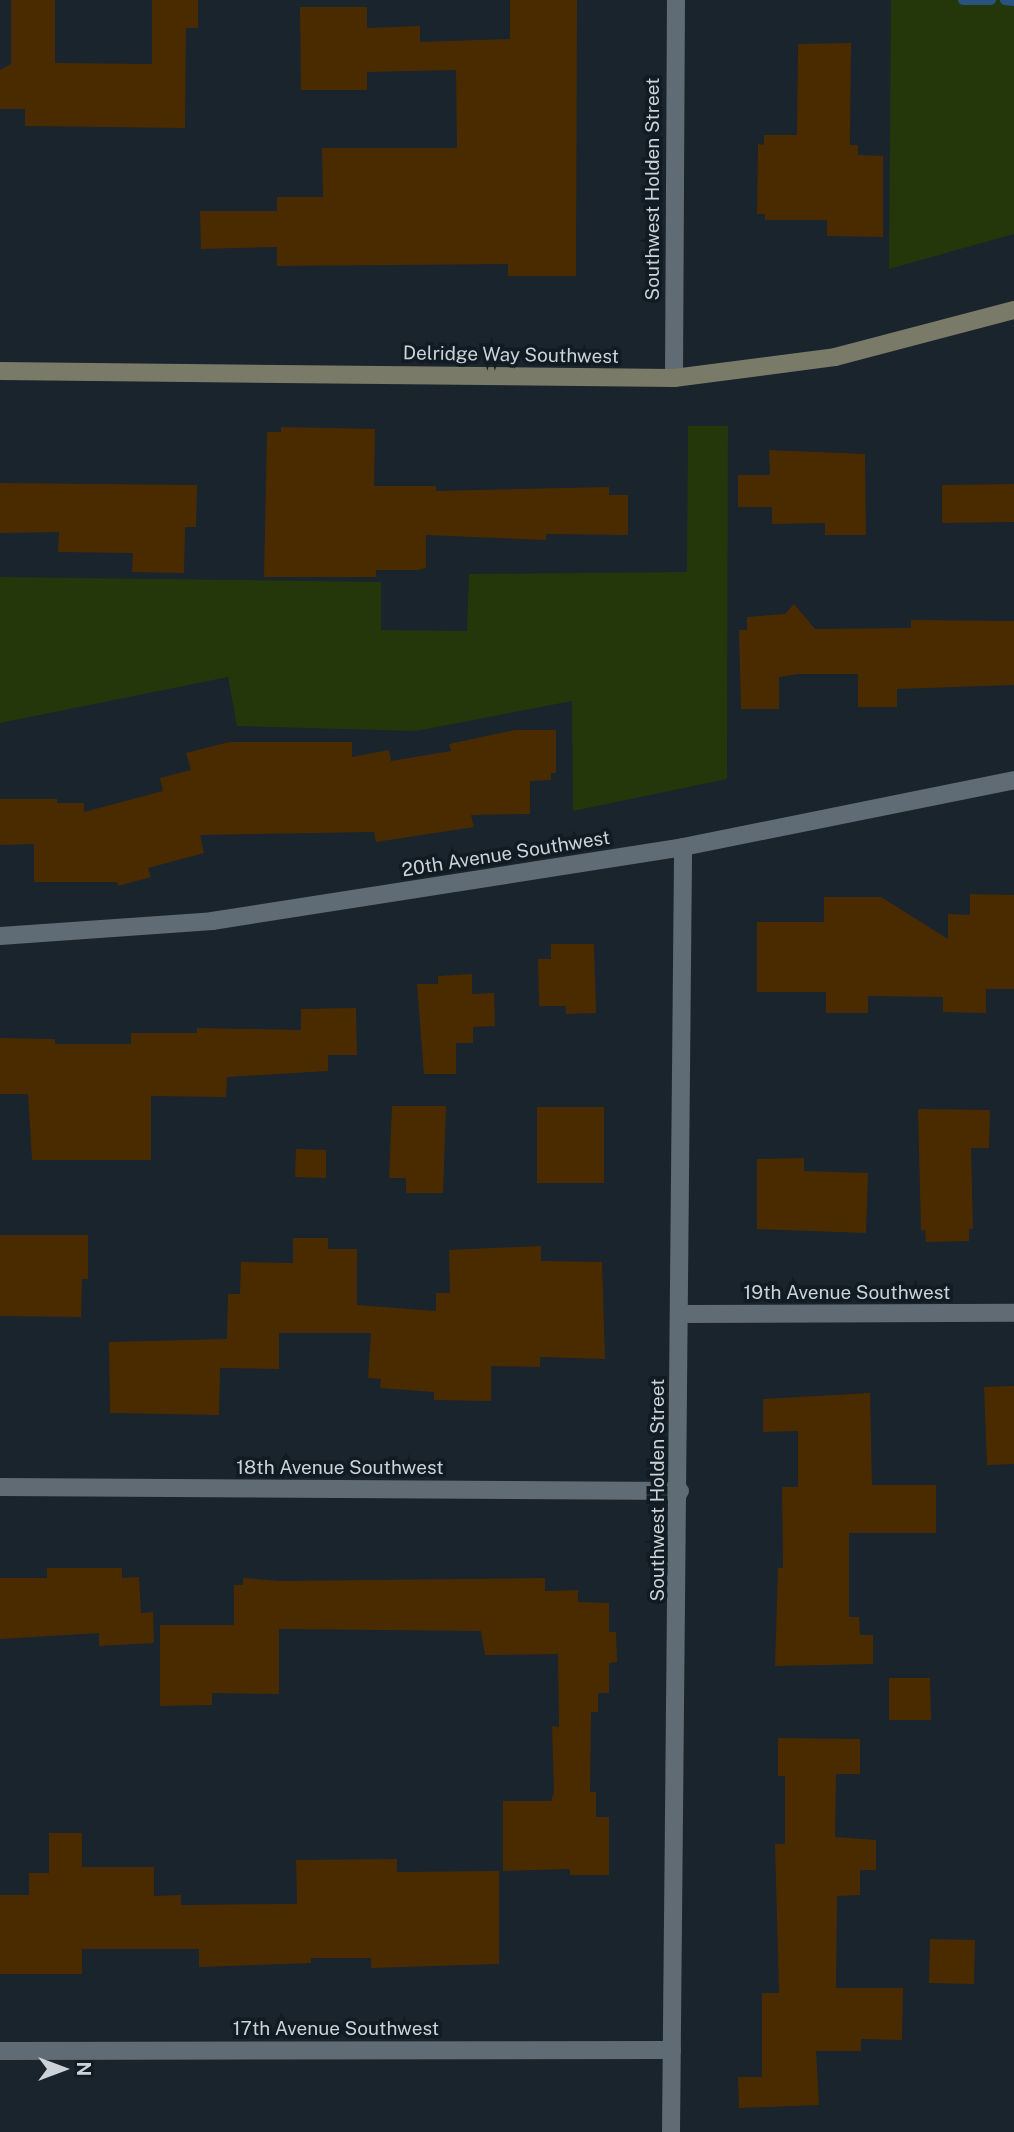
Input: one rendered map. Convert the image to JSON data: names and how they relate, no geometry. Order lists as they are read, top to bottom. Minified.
{"streets":{"main road":["Delridge Way Southwest"],"street":["Southwest Holden Street","20th Avenue Southwest","19th Avenue Southwest","18th Avenue Southwest","17th Avenue Southwest"]},"crossings":[["Southwest Holden Street","Delridge Way Southwest"],["Southwest Holden Street","20th Avenue Southwest"],["Southwest Holden Street","19th Avenue Southwest"],["Southwest Holden Street","18th Avenue Southwest"],["Southwest Holden Street","17th Avenue Southwest"]],"north":"right"}
